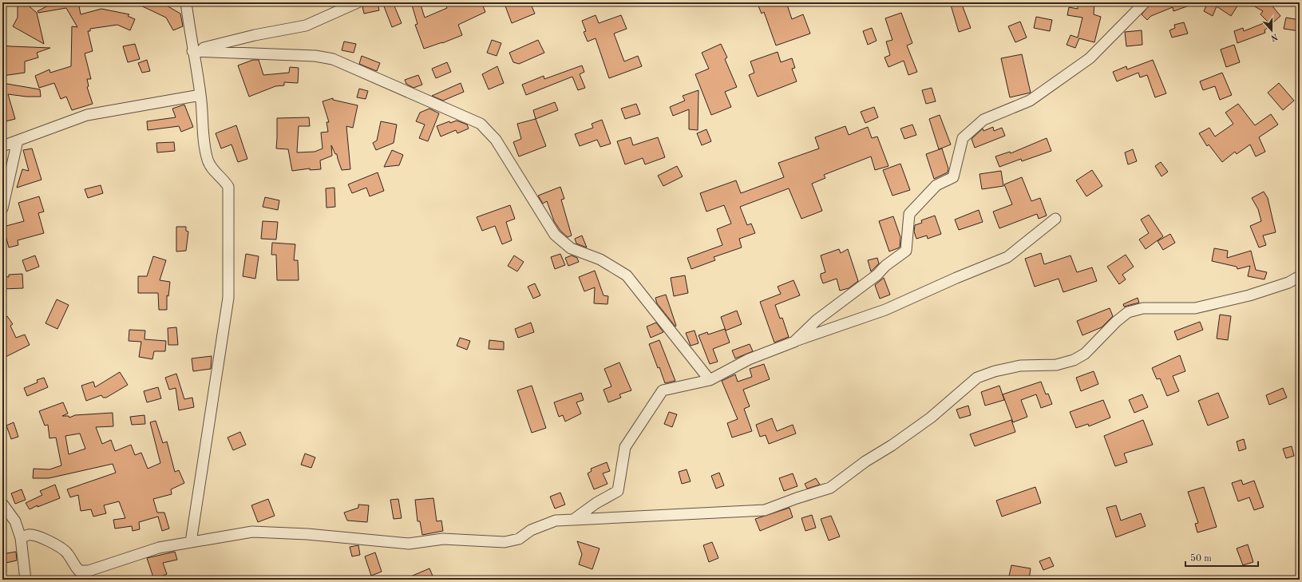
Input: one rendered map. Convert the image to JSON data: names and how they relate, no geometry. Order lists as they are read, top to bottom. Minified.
{"scale_bar":"50 m","north":"bottom"}
